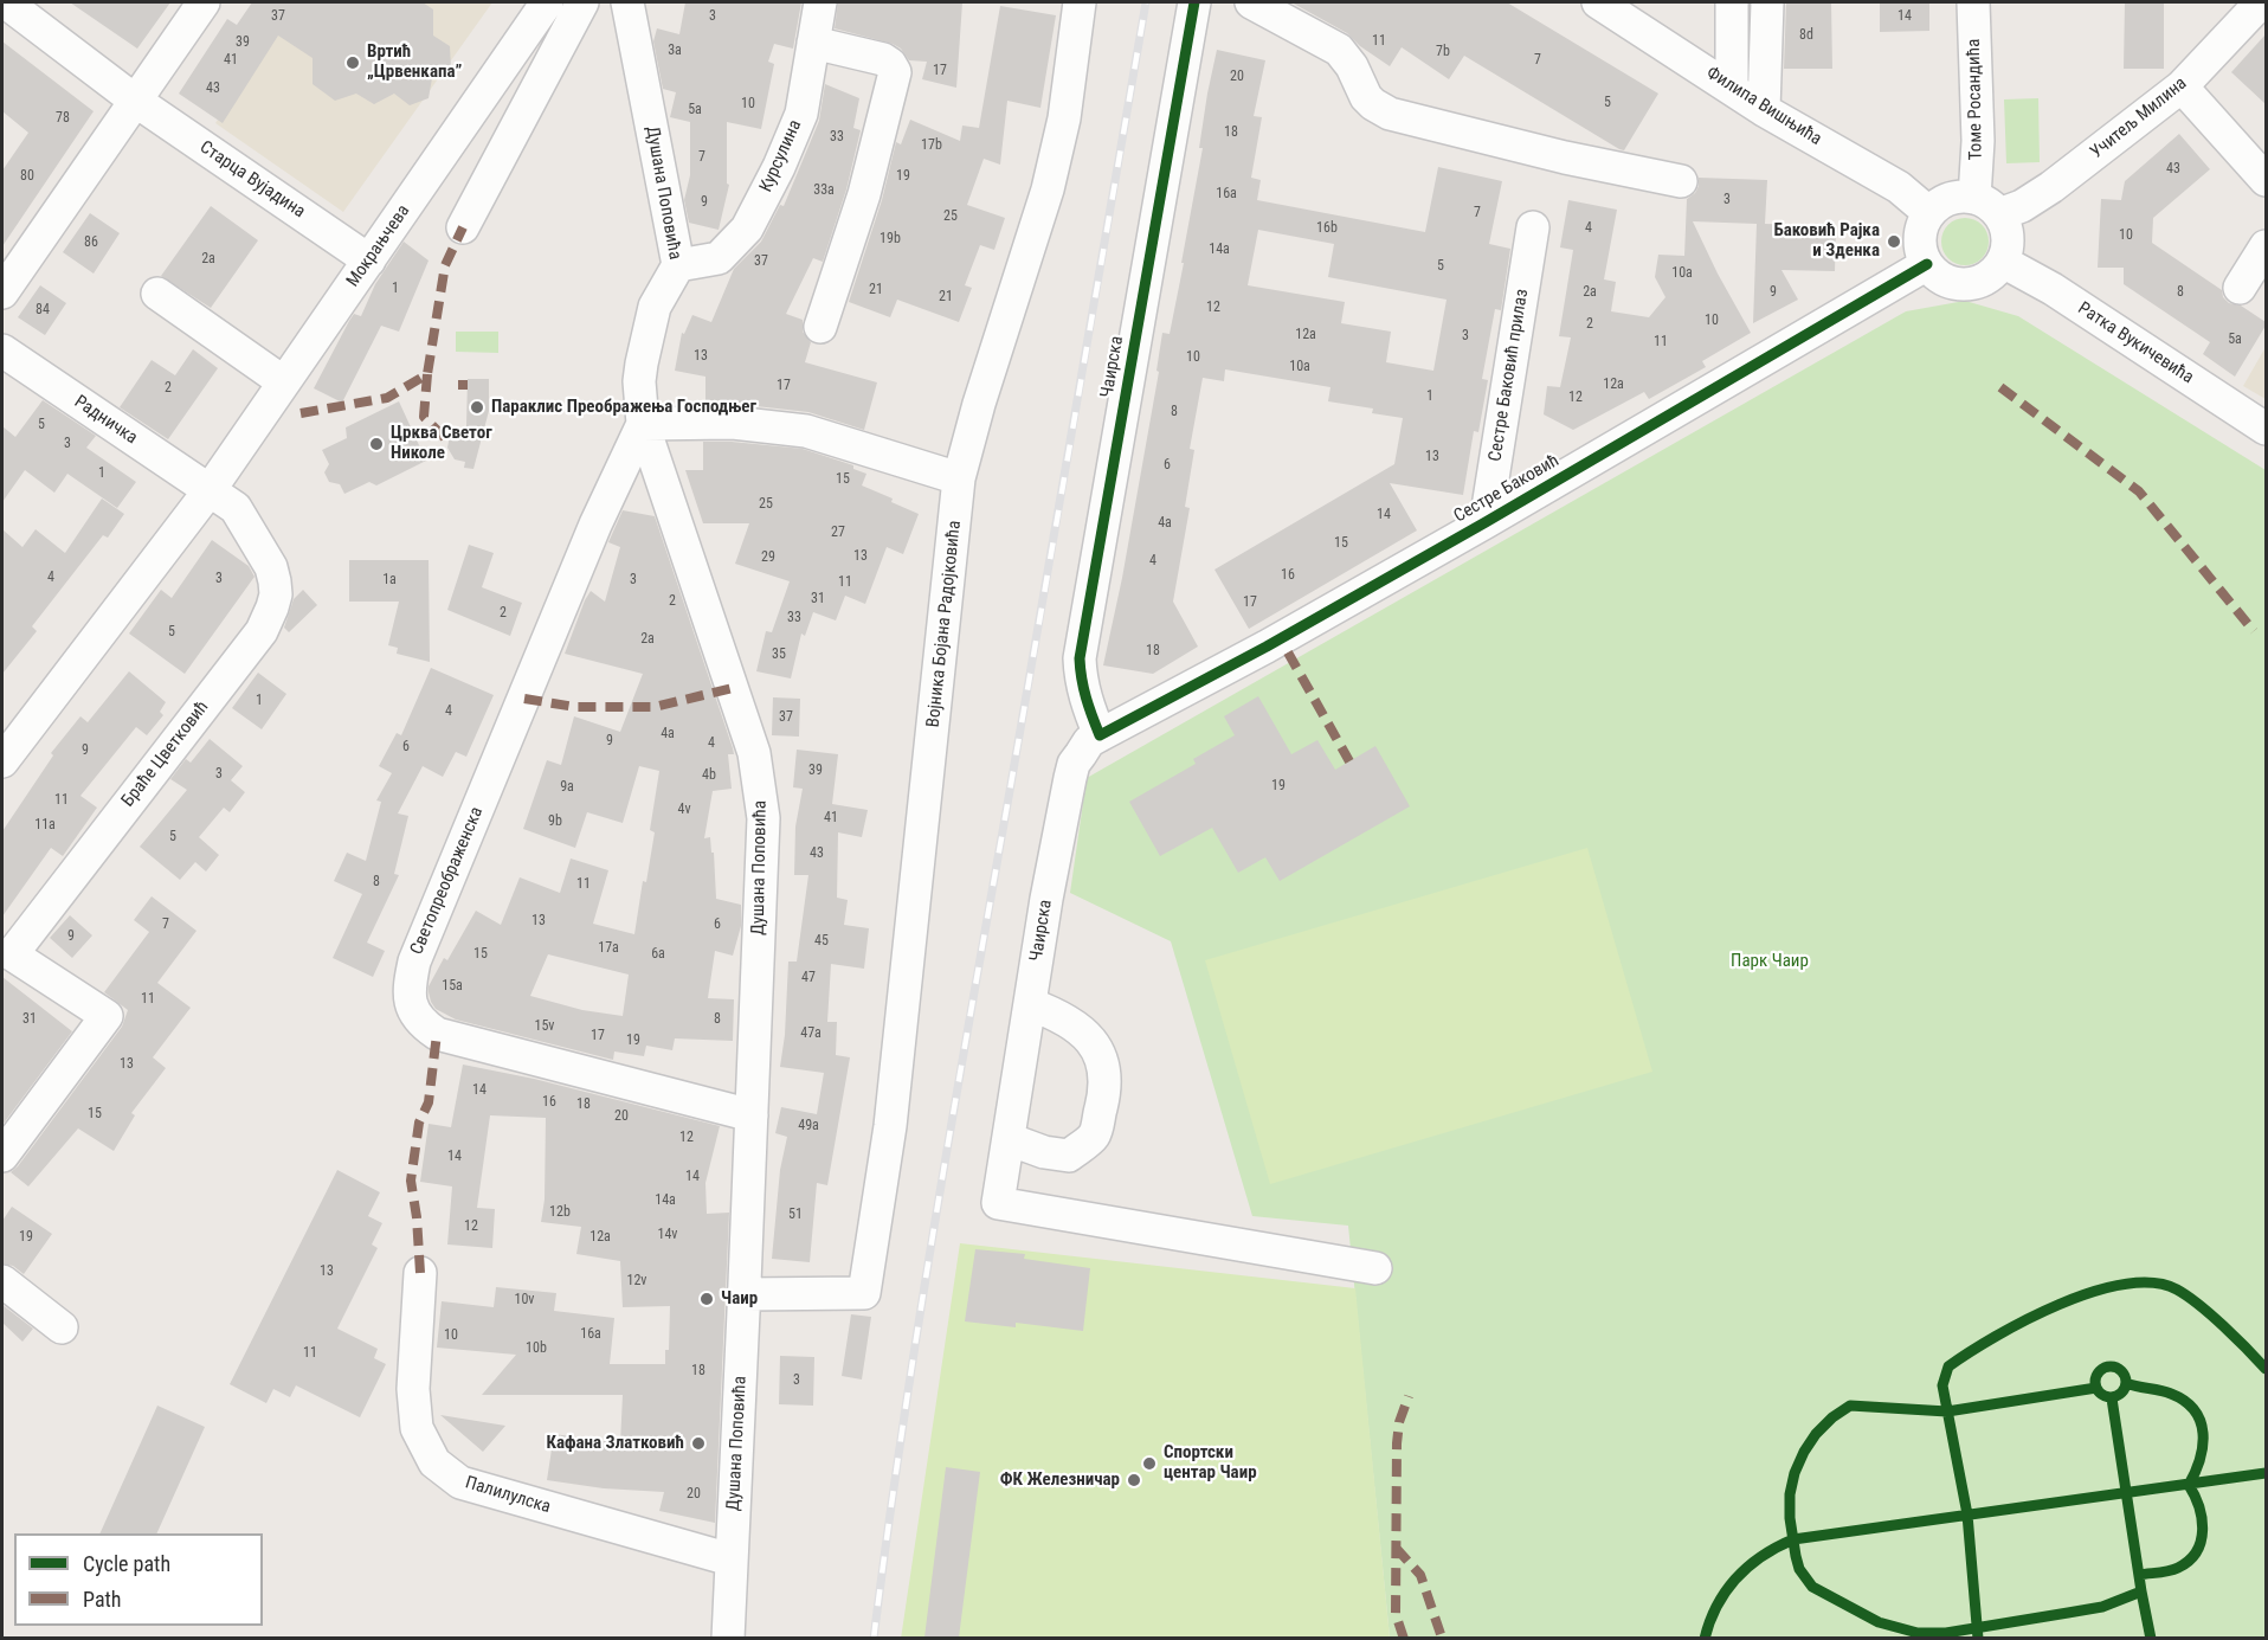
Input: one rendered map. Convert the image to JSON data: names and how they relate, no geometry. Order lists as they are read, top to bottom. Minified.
{"streets":{"street":["Томе Росандића","Филипа Вишњића","Учитељ Милина","Курсулина","Старца Вујадина","Душана Поповића","Мокрањчева","Ратка Вукичевића","Чаирска","Сестре Баковић прилаз","Радничка","Сестре Баковић","Војника Бојана Радојковића","Браће Цветковић","Светопреображенска","Палилулска"]},"crossings":[["Томе Росандића","Филипа Вишњића"],["Томе Росандића","Учитељ Милина"],["Томе Росандића","Ратка Вукичевића"],["Томе Росандића","Сестре Баковић"],["Филипа Вишњића","Учитељ Милина"],["Филипа Вишњића","Ратка Вукичевића"],["Филипа Вишњића","Сестре Баковић"],["Учитељ Милина","Ратка Вукичевића"],["Учитељ Милина","Сестре Баковић"],["Курсулина","Душана Поповића"],["Старца Вујадина","Мокрањчева"],["Душана Поповића","Војника Бојана Радојковића"],["Душана Поповића","Светопреображенска"],["Душана Поповића","Палилулска"],["Мокрањчева","Радничка"],["Мокрањчева","Браће Цветковић"],["Ратка Вукичевића","Сестре Баковић"],["Чаирска","Сестре Баковић"],["Сестре Баковић прилаз","Сестре Баковић"],["Радничка","Браће Цветковић"]],"parks":["Парк Чаир"],"places":["Вртић „Црвенкапа”","Баковић Рајка и Зденка","Параклис Преображења Господњег","Црква Светог Николе","Чаир","Кафана Златковић","Спортски центар Чаир","ФК Железничар"],"house_numbers":["37","3","14","8d","11","39","3a","7b","41","7","17","20","43","5","10","5a","78","18","33","17b","7","43","80","19","33a","16a","3","9","7","25","16b","4","10","19b","86","14a","2a","37","5","10a","1","21","2a","9","8","21","12","84","10","2","12a","3","5a","11","13","10","10a","12a","17","2","1","12","8","5","3","13","6","1","15","25","14","4a","27","15","13","29","4","16","4","3","1a","3","11","31","2","17","2","33","5","2a","18","35","1","4","37","4a","9","4","6","9","39","3","4b","19","9a","11","4v","41","9b","11a","5","43","8","11","13","7","6","9","45","17a","15","6a","47","15a","11","31","8","15v","47a","17","19","13","14","16","18","15","20","49a","12","14","14","14a","12b","51","12","14v","19","12a","13","12v","10v","16a","10","10b","11","18","3","20"],"legend":["Cycle path","Path"]}
